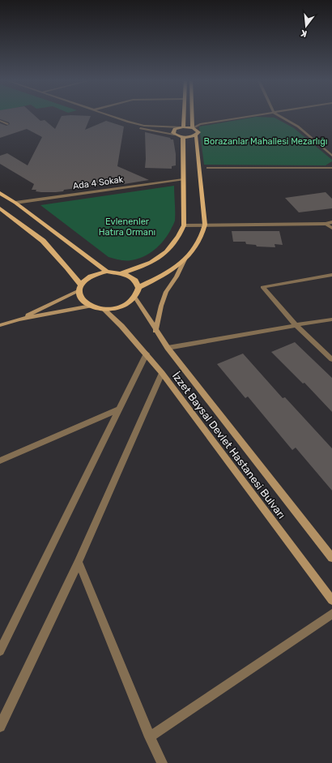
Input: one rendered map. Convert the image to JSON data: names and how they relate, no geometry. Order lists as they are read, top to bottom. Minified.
{"streets":{"main road":["İzzet Baysal Devlet Hastanesi Bulvarı"],"street":["Ada 4 Sokak"]},"parks":["Borazanlar Mahallesi Mezarlığı","Evlenenler Hatıra Ormanı"],"north":"bottom"}
